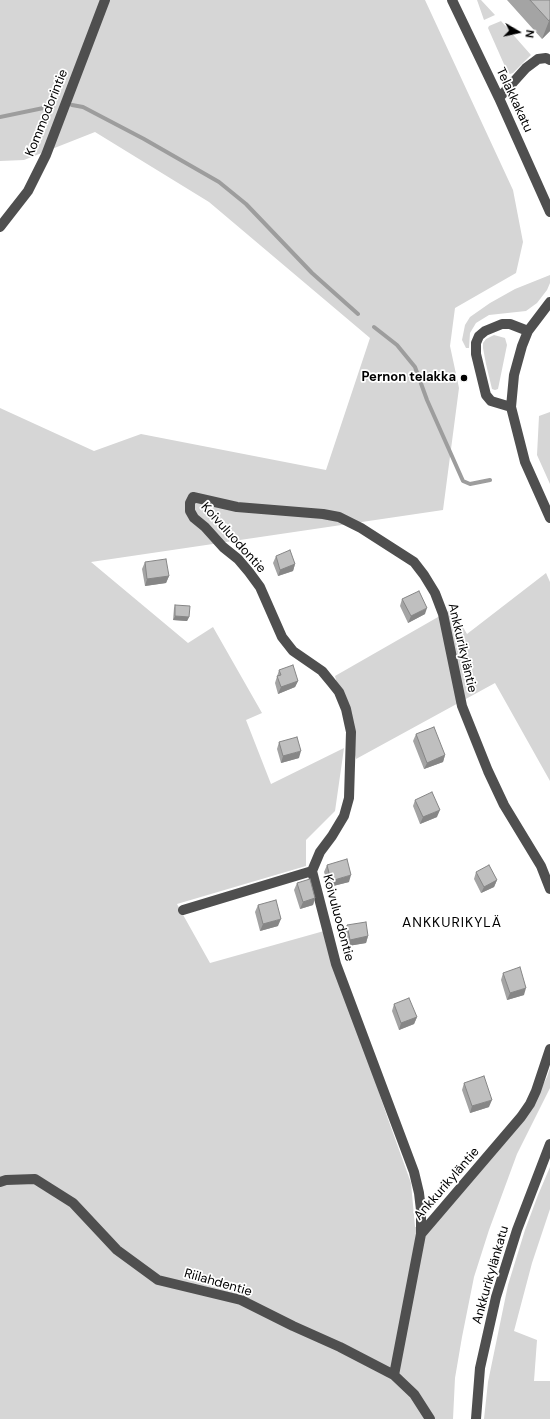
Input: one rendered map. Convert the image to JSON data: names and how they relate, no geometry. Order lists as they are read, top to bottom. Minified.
{"streets":{"street":["Telakkakatu","Kommodorintie","Koivuluodontie","Ankkurikyläntie","Ankkurikylänkatu","Riilahdentie"]},"crossings":[["Koivuluodontie","Ankkurikyläntie"],["Ankkurikyläntie","Riilahdentie"]],"districts":["ANKKURIKYLÄ"],"places":["Pernon telakka"],"north":"right"}
